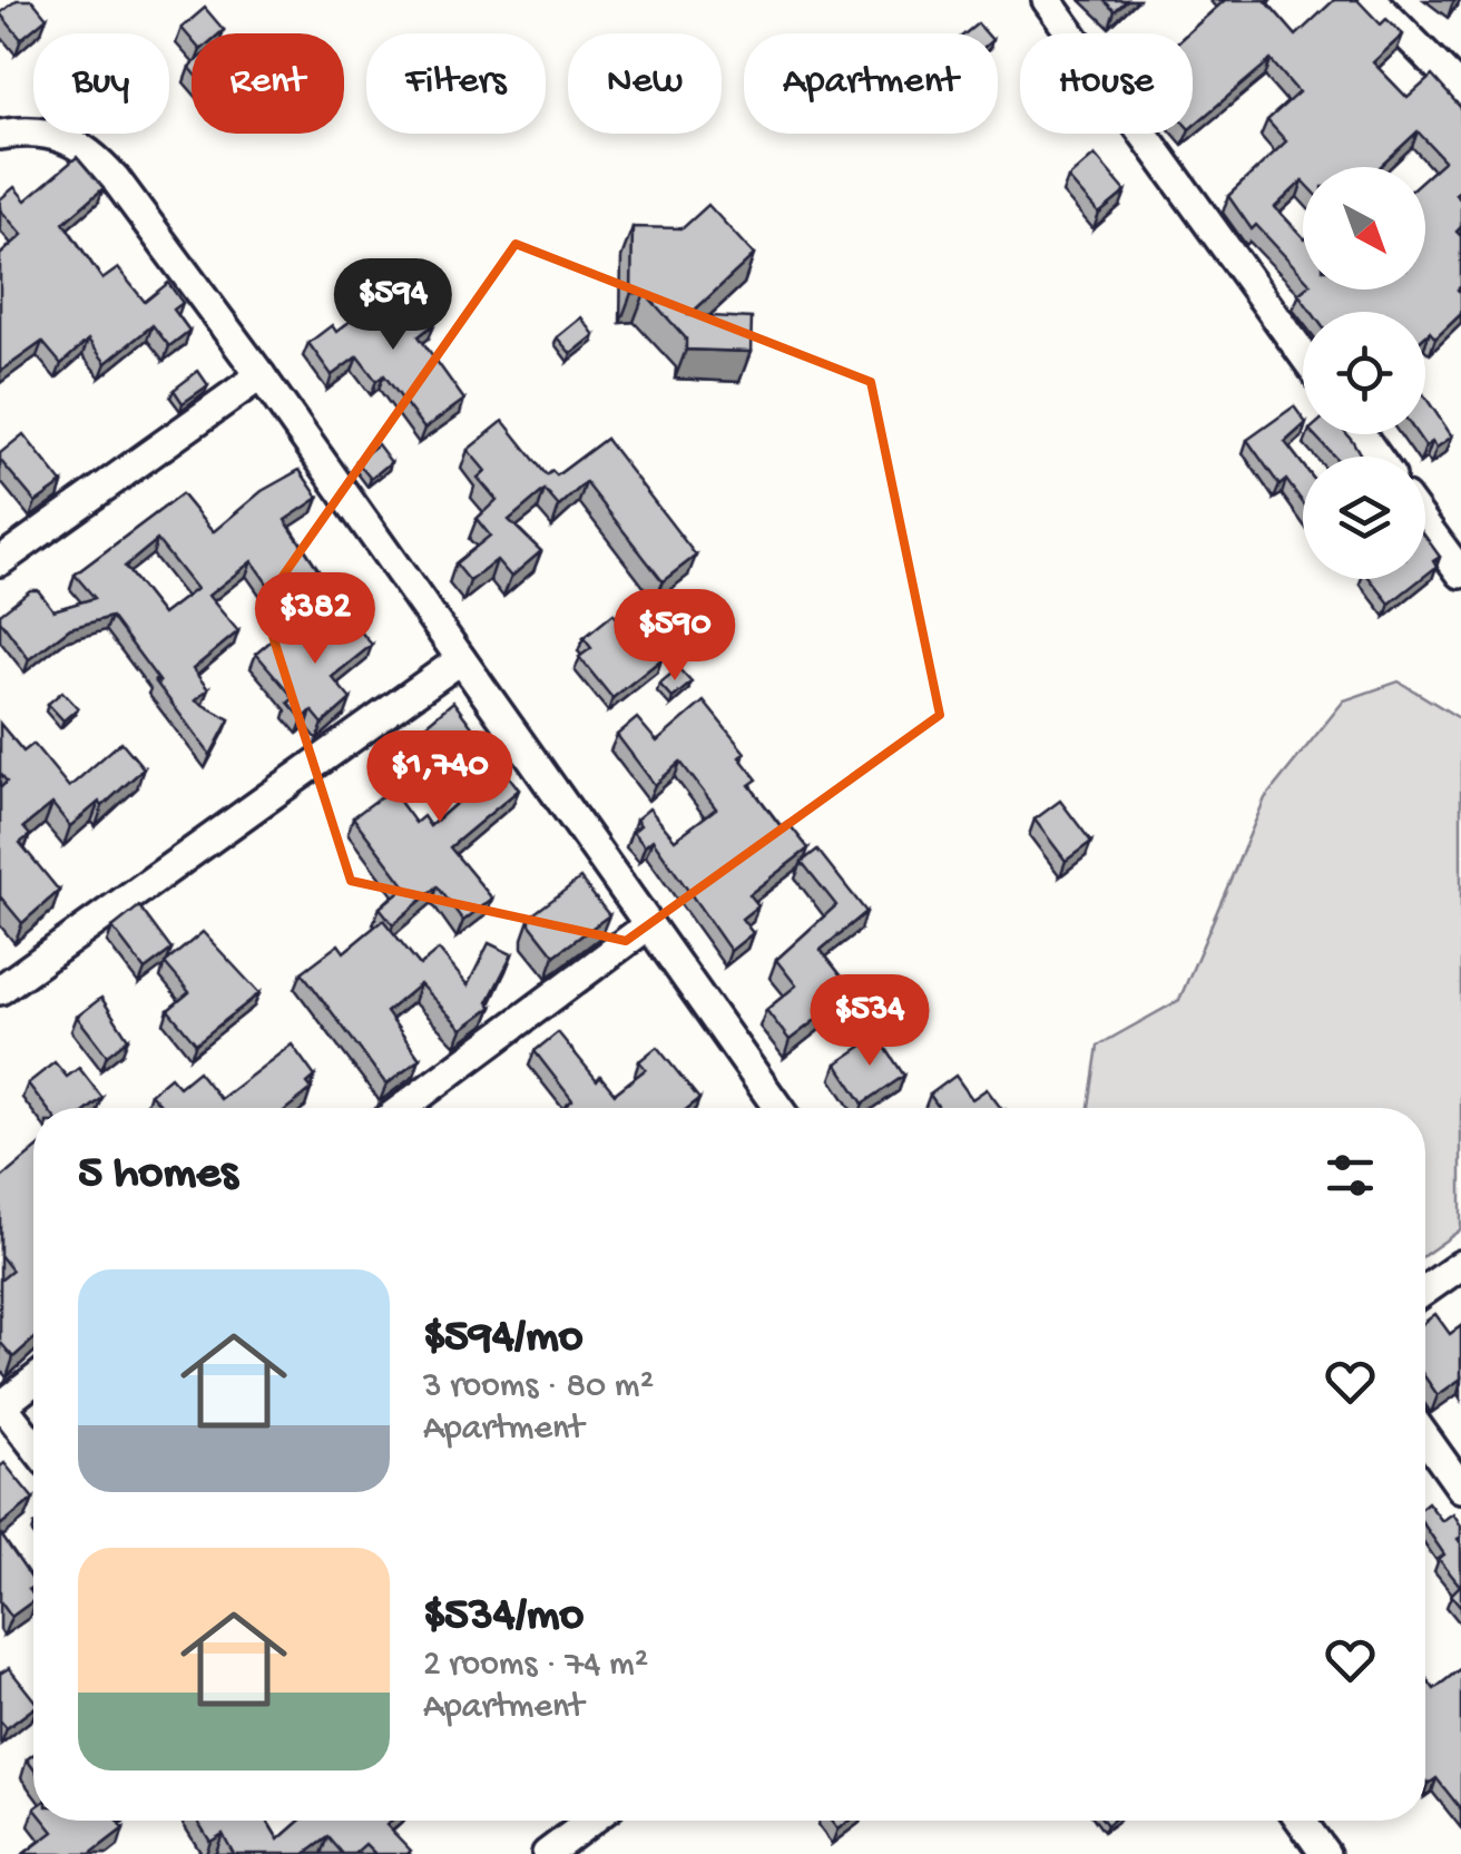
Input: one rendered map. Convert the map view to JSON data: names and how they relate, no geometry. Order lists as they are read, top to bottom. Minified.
{"north":"bottom right","page":{"chip":["Buy","Rent","Filters","New","Apartment","House"],"price":["$594","$382","$590","$1,740","$534"],"heading":"5 homes","list":[{"name":"$594/mo","note":"3 rooms · 80 m² · Apartment"},{"name":"$534/mo","note":"2 rooms · 74 m² · Apartment"}]}}
